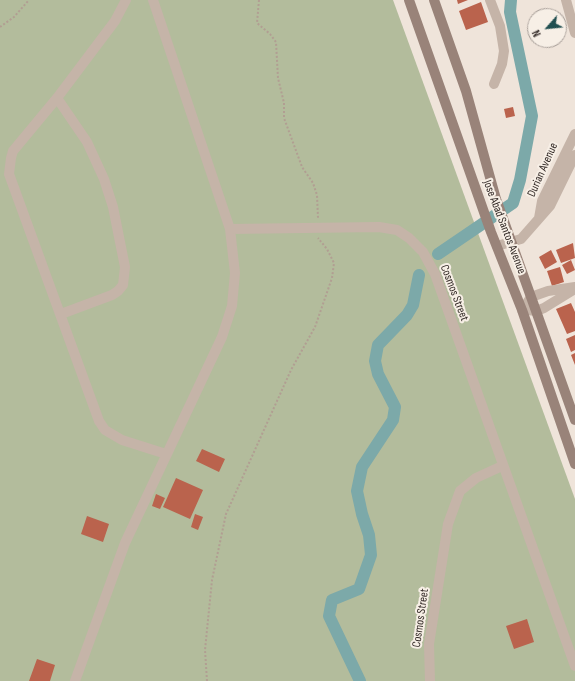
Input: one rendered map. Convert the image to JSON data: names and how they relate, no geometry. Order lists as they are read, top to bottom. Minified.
{"streets":{"main road":["Jose Abad Santos Avenue"],"street":["Durian Avenue","Cosmos Street"]},"crossings":[["Durian Avenue","Jose Abad Santos Avenue"]],"north":"bottom left"}
